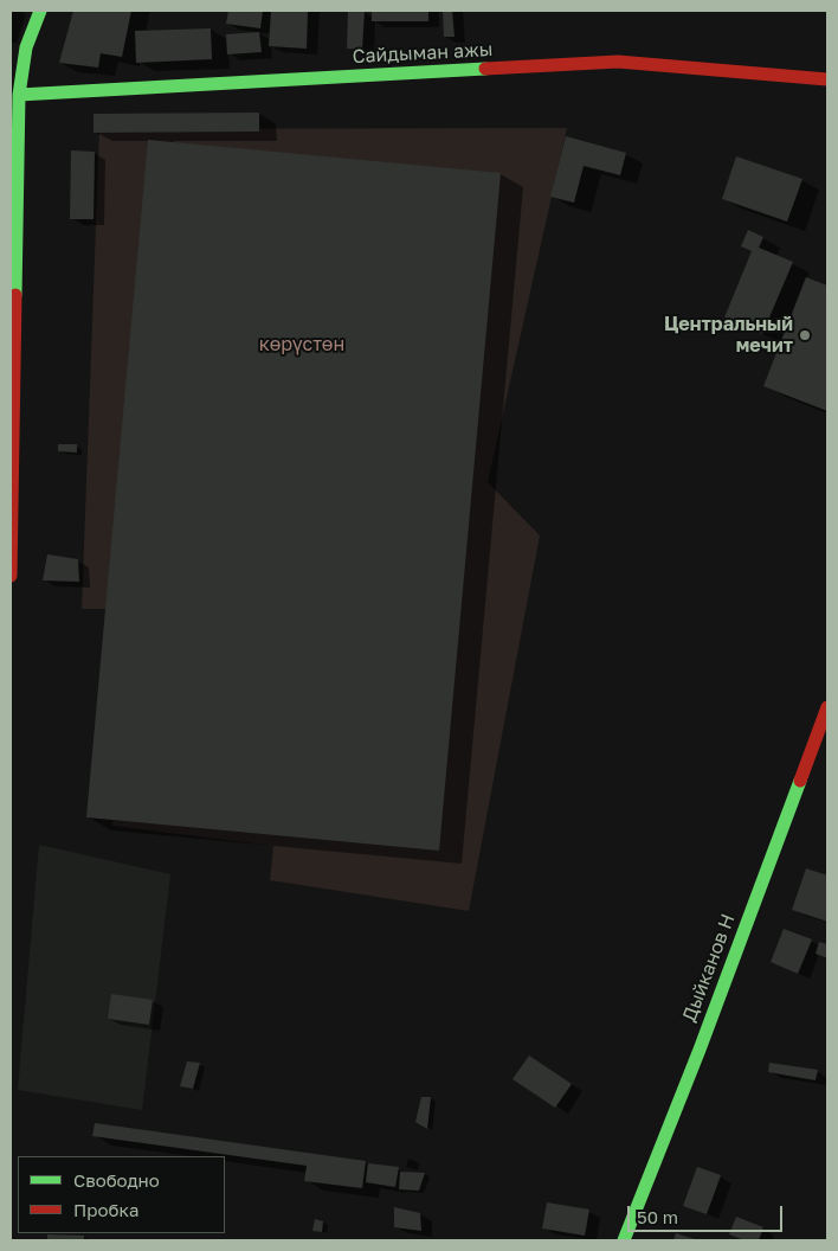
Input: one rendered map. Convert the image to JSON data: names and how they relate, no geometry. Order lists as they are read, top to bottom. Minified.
{"streets":{"street":["Сайдыман ажы","Дыйканов Н"]},"parks":["көрүстөн"],"places":["Центральный мечит"],"legend":["Свободно","Пробка"],"scale_bar":"50 m"}
